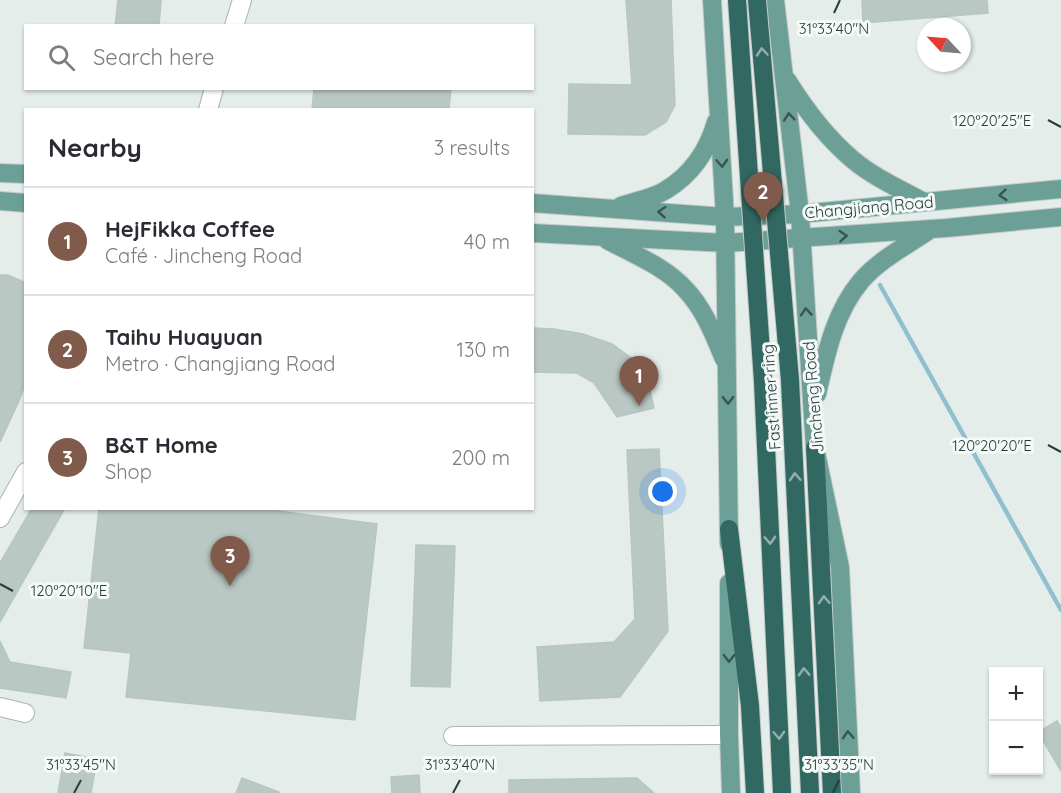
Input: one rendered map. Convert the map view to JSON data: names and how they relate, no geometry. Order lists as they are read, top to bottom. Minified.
{"streets":{"highway":["Fast inner ring"],"main road":["Changjiang Road","Jincheng Road"]},"crossings":[["Changjiang Road","Jincheng Road"]],"north":"top left","page":{"search":"Search here","heading":["Nearby","3 results"],"pins":["2","1","3"],"list":[{"mark":"1","name":"HejFikka Coffee","note":"Café · Jincheng Road","value":"40 m"},{"mark":"2","name":"Taihu Huayuan","note":"Metro · Changjiang Road","value":"130 m"},{"mark":"3","name":"B&T Home","note":"Shop","value":"200 m"}],"map_buttons":["+","−"]},"coordinates":["31°33'40\"N","120°20'25\"E","120°20'20\"E","120°20'10\"E","31°33'45\"N","31°33'35\"N"]}
